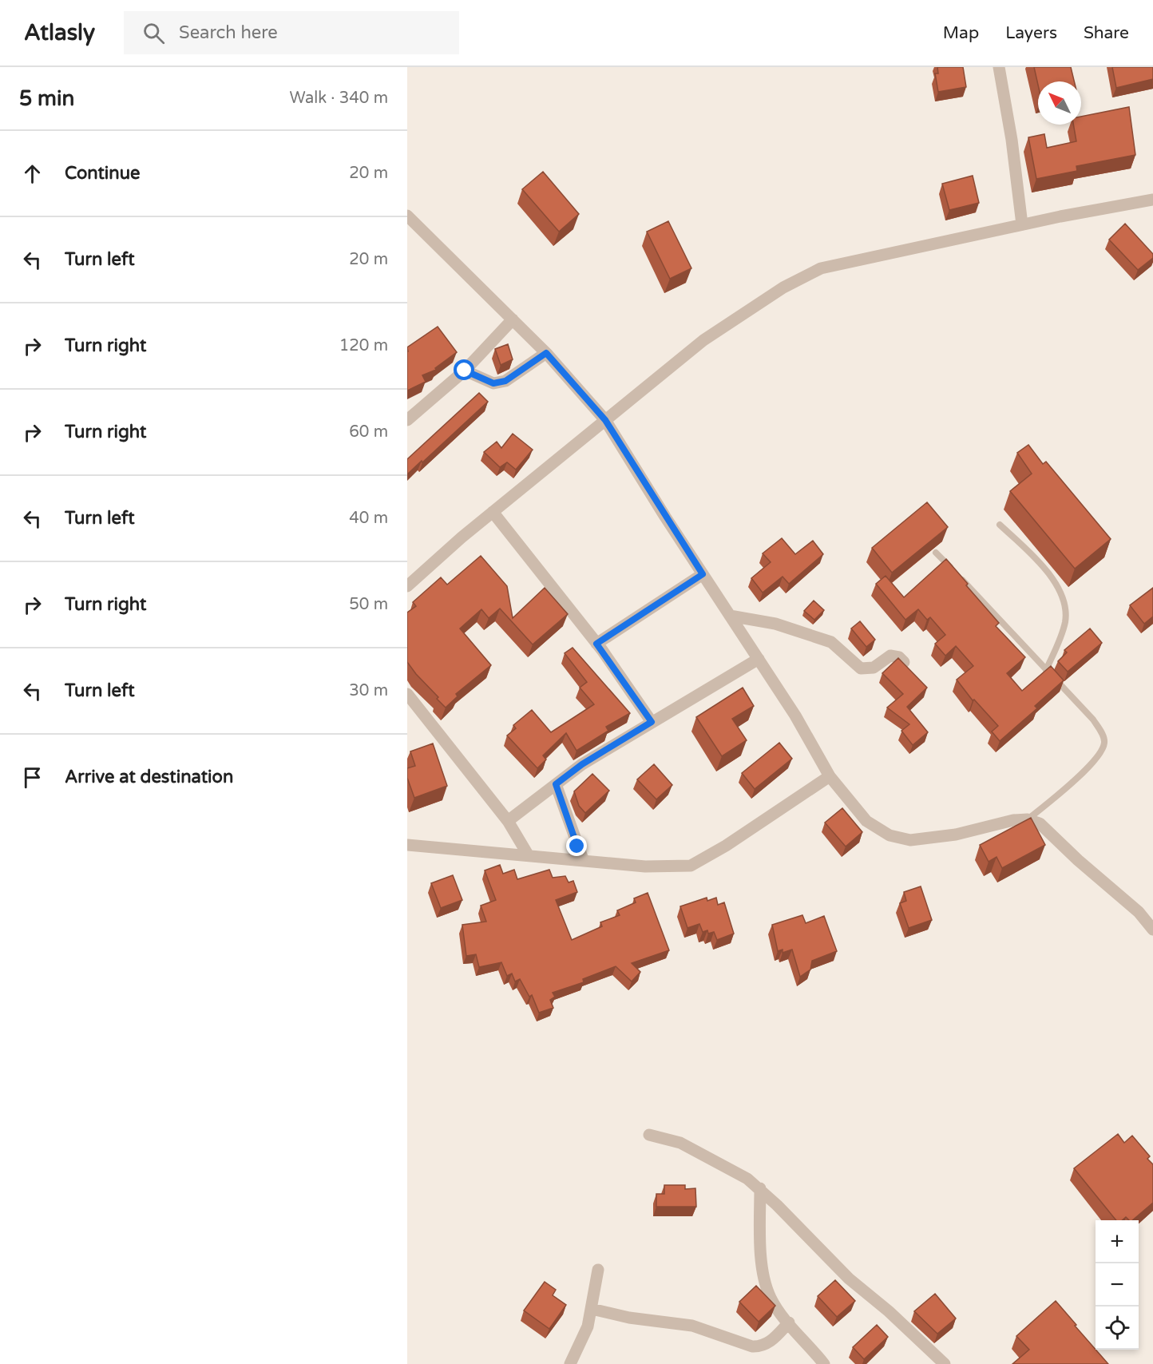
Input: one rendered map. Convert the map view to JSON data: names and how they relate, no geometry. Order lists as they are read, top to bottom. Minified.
{"north":"top left","page":{"header":"Atlasly","search":"Search here","nav":["Map","Layers","Share"],"heading":["5 min","Walk · 340 m"],"list":[["Continue","20 m"],["Turn left","20 m"],["Turn right","120 m"],["Turn right","60 m"],["Turn left","40 m"],["Turn right","50 m"],["Turn left","30 m"],"Arrive at destination"],"map_buttons":["+","−"]}}
